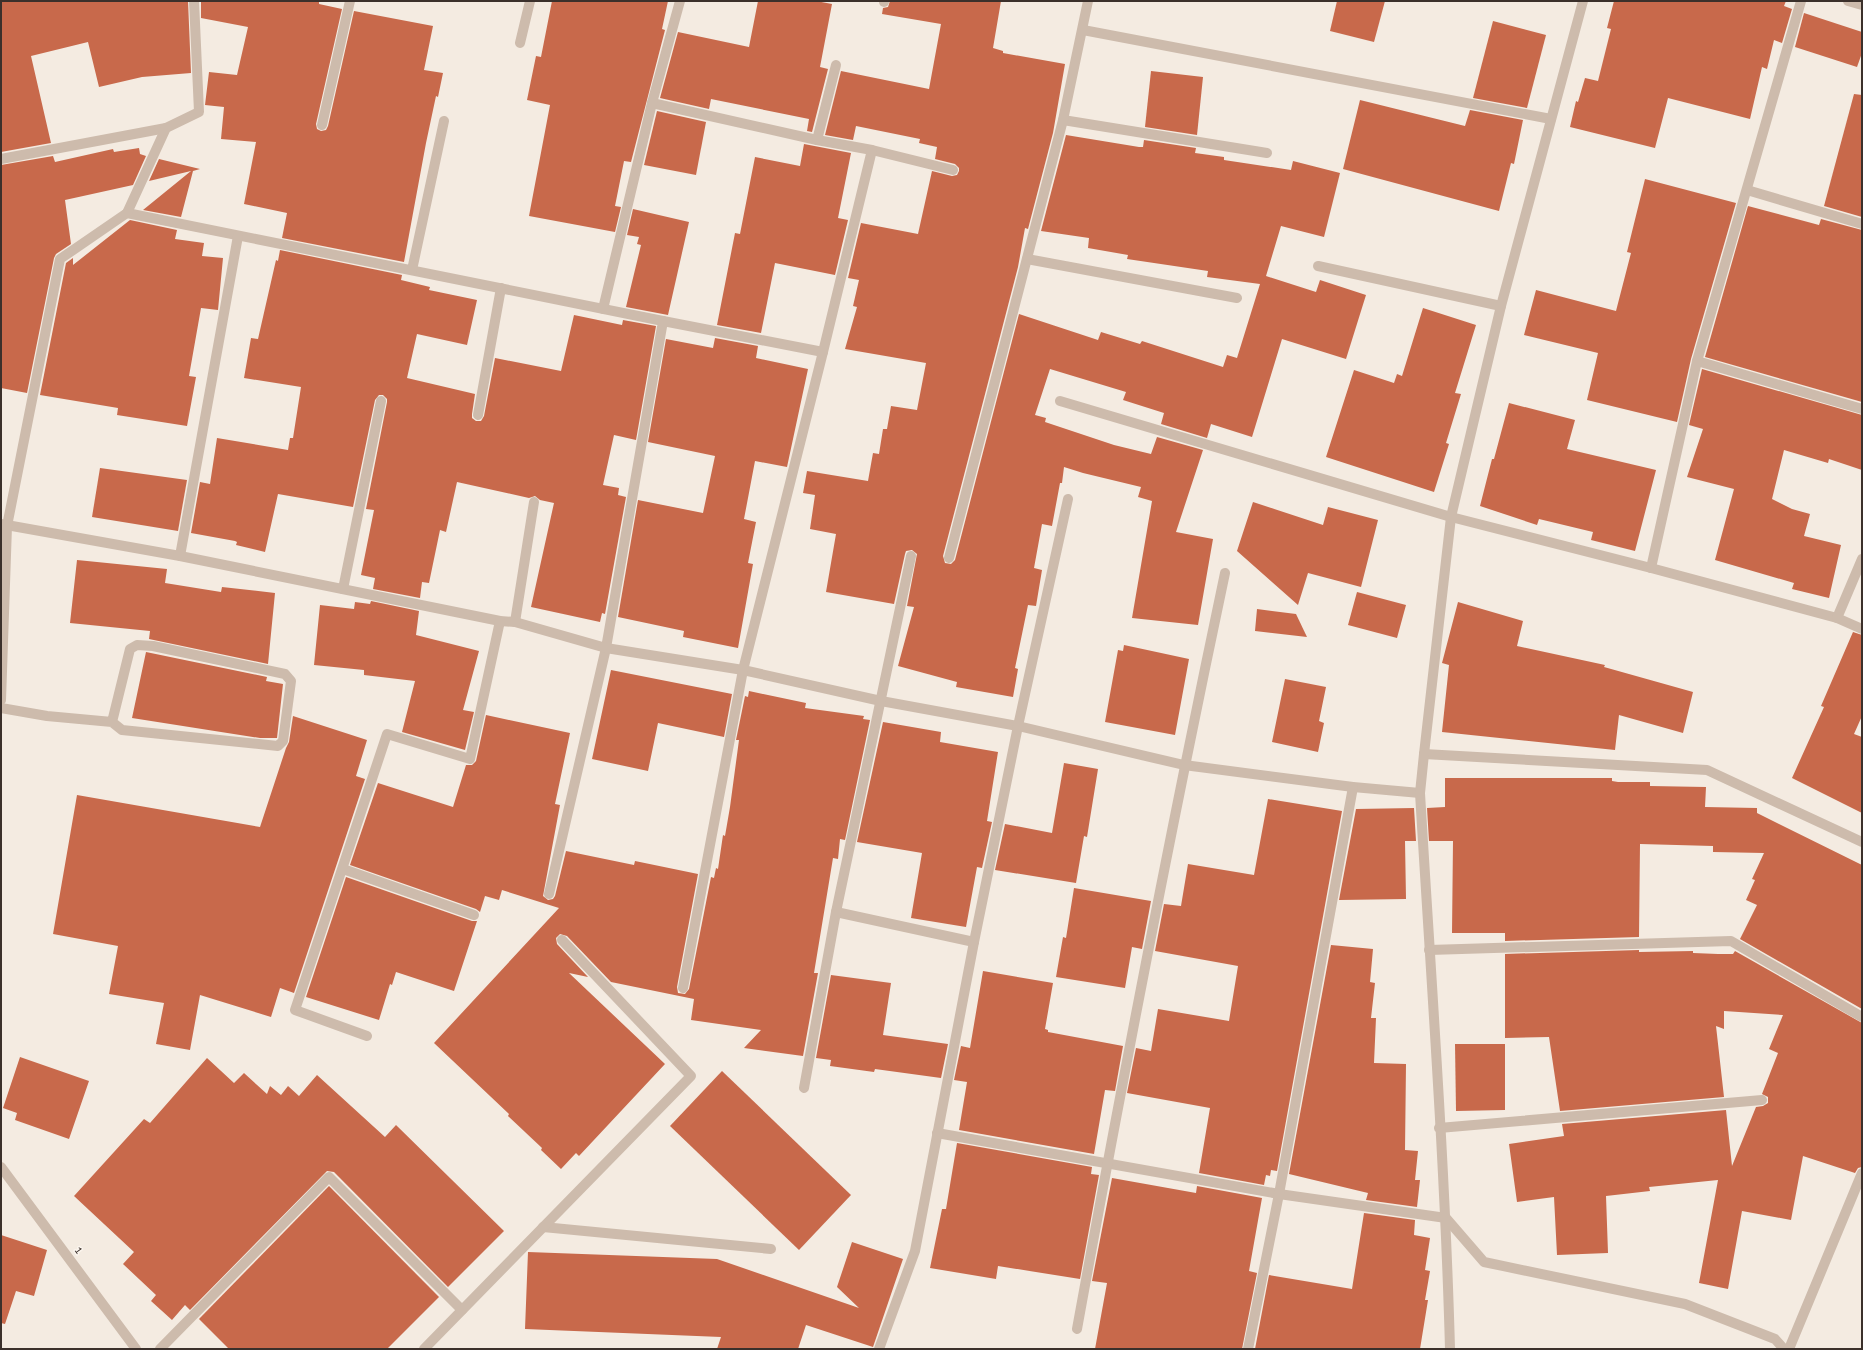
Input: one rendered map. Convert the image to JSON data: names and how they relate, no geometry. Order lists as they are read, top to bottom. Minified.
{"streets":{"street":["1"]}}
